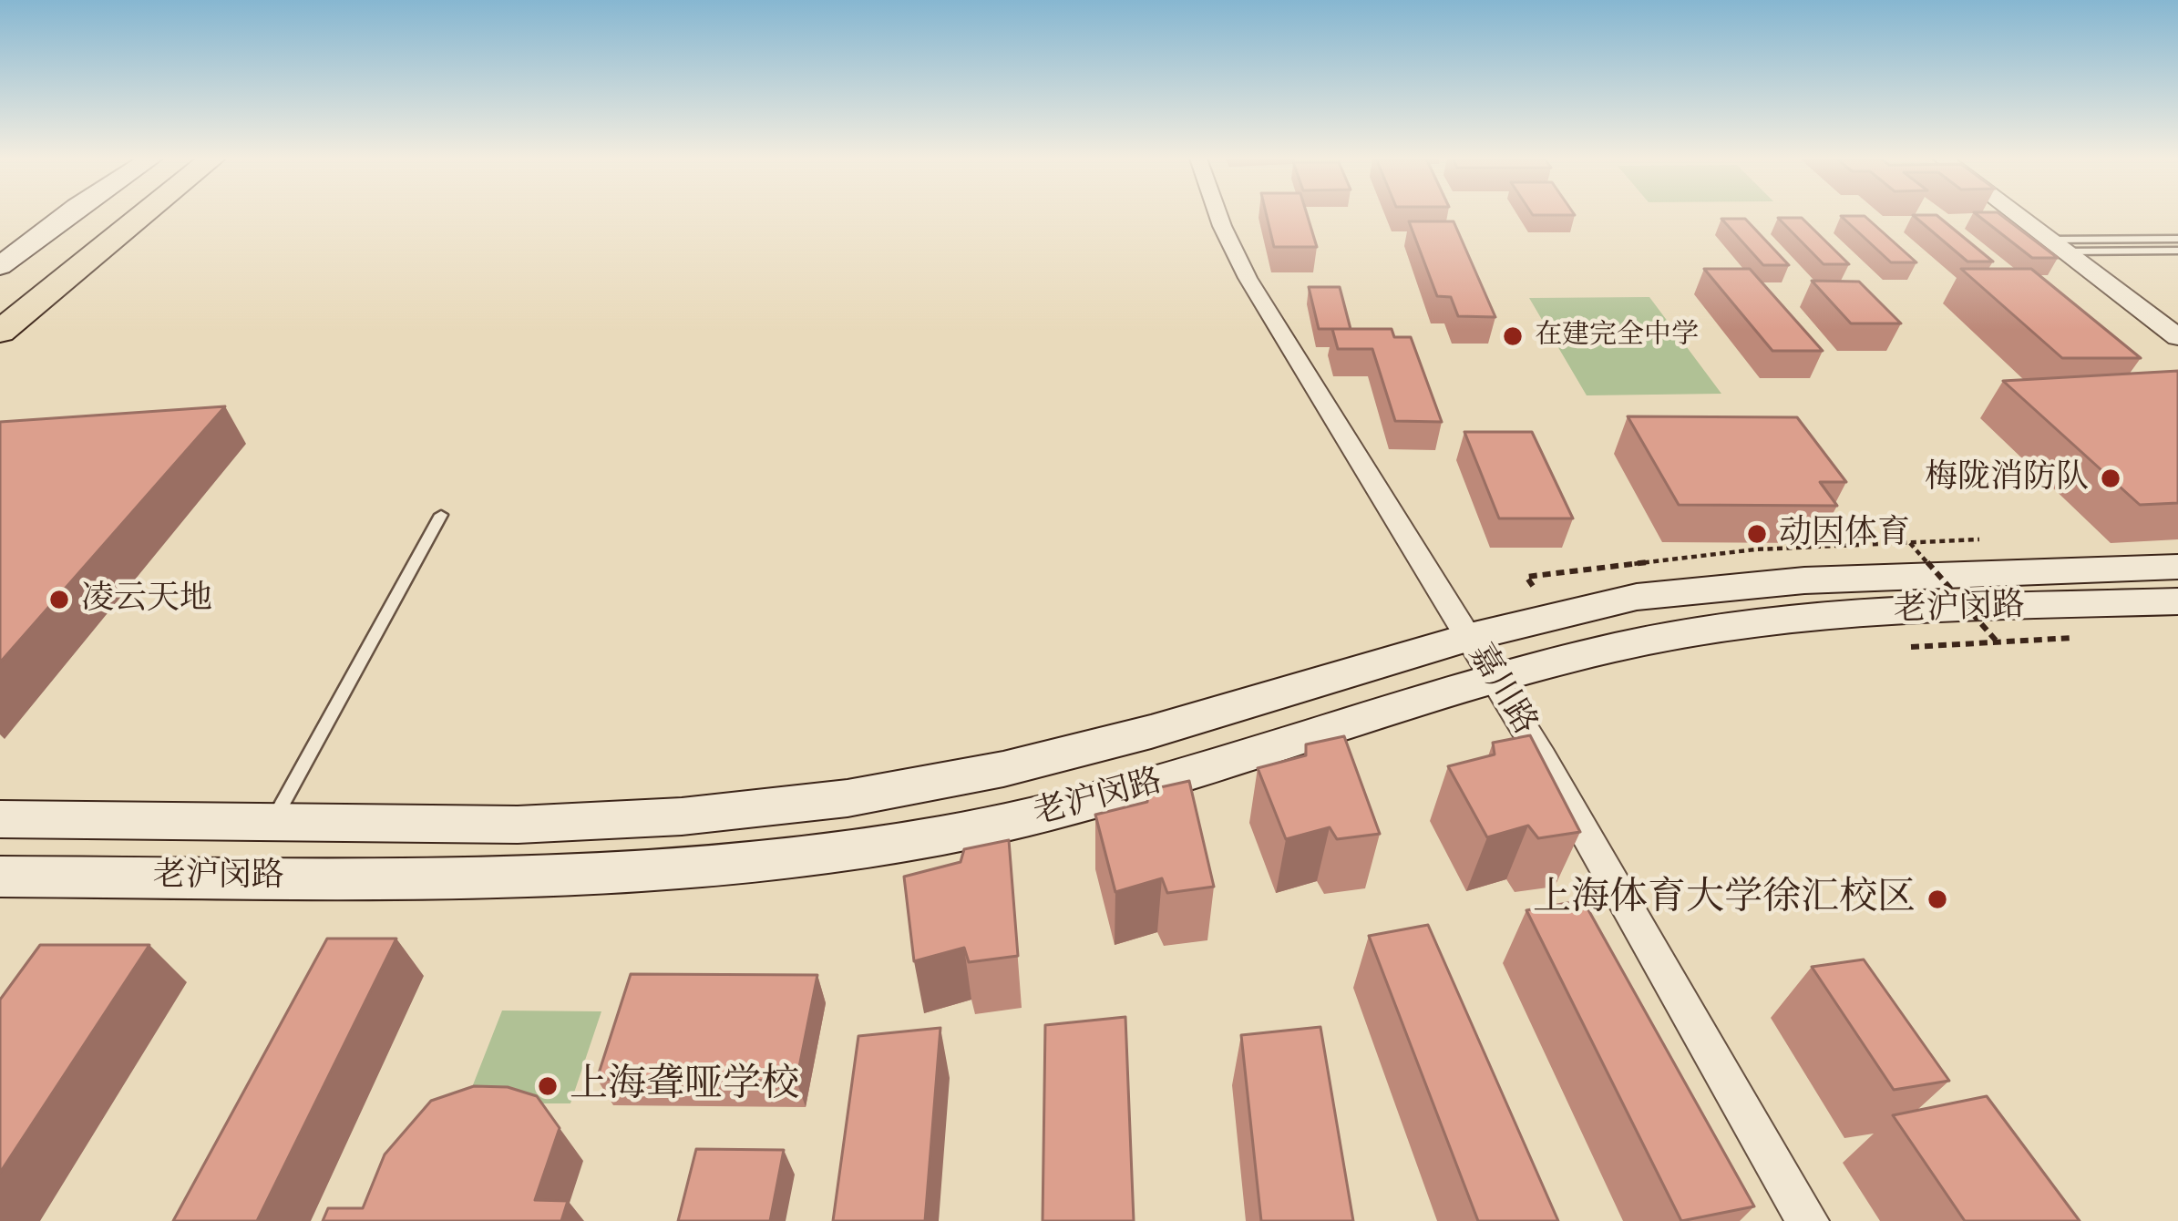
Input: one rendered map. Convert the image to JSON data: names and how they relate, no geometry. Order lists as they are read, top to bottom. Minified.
{"streets":{"main road":["老沪闵路"],"street":["嘉川路"]},"crossings":[["老沪闵路","嘉川路"]],"places":["在建完全中学","梅陇消防队","动因体育","凌云天地","上海体育大学徐汇校区","上海聋哑学校"]}
